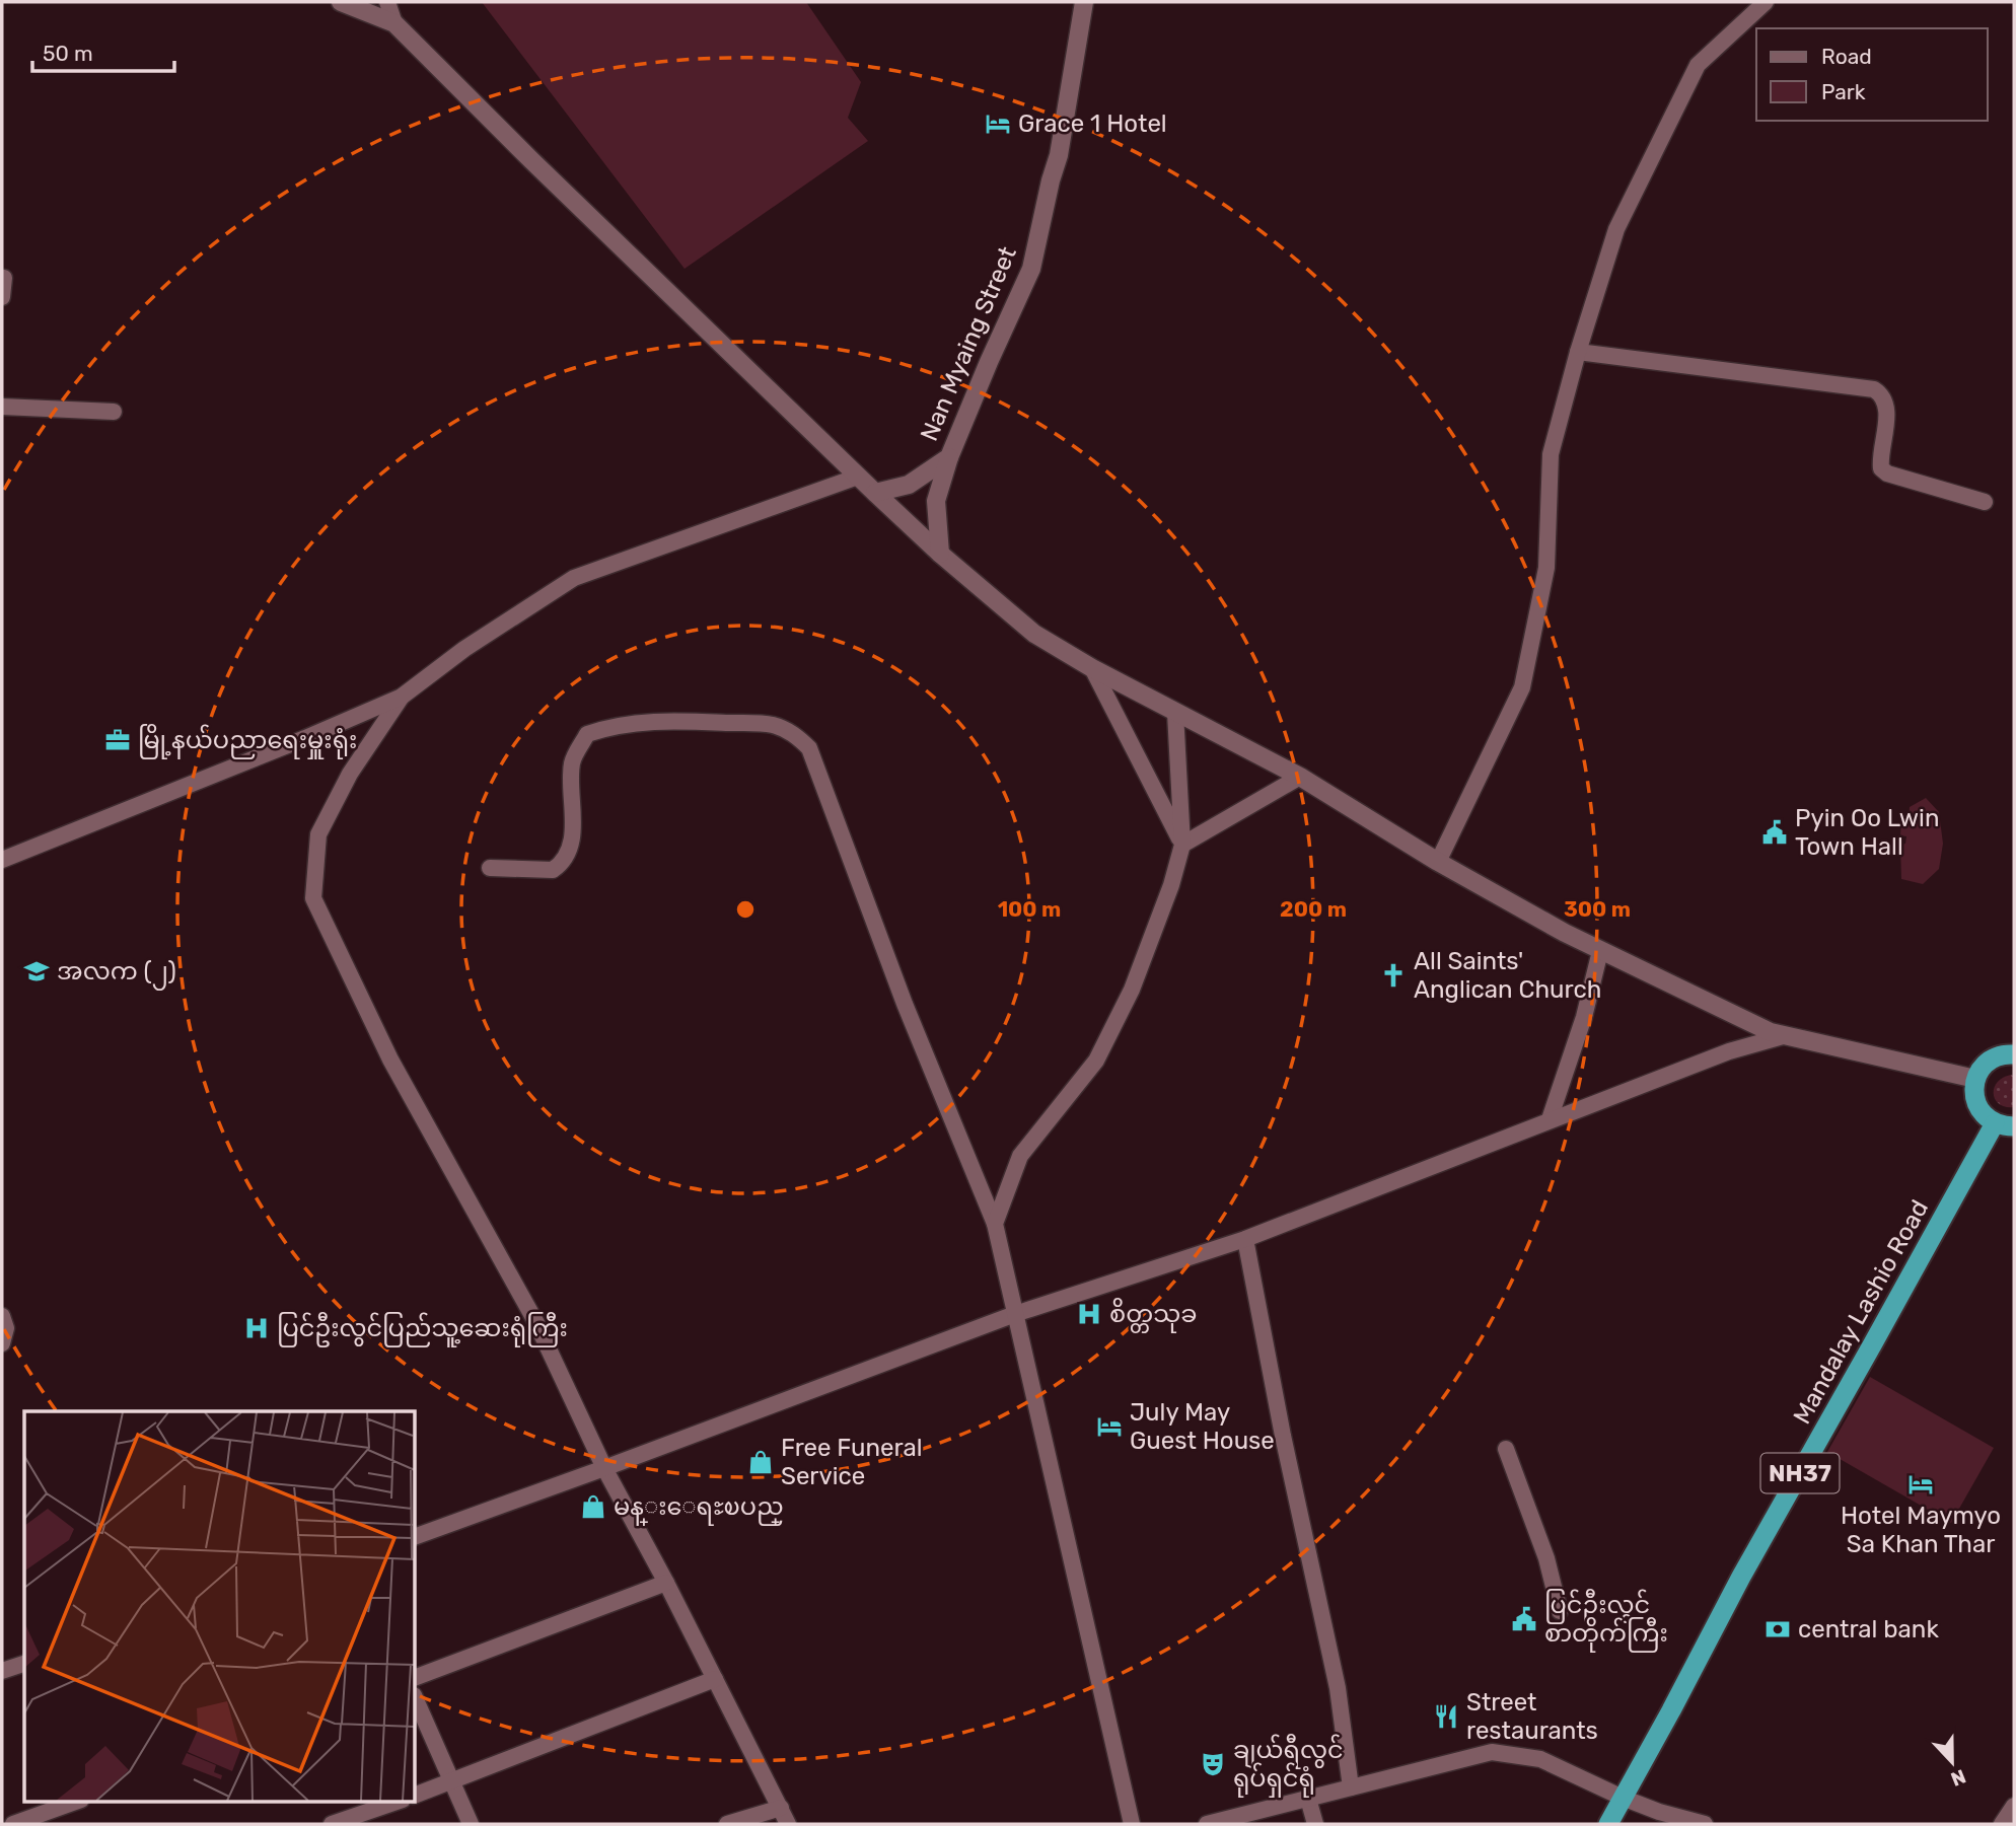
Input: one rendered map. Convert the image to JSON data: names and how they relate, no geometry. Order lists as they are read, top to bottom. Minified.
{"streets":{"highway":["Mandalay Lashio Road","NH37"],"street":["Nan Myaing Street"]},"places":{"hotel":["Grace 1 Hotel","July May Guest House","Hotel Maymyo Sa Khan Thar"],"office":["မြို့နယ်ပညာရေးမှူးရုံး"],"public building":["Pyin Oo Lwin Town Hall","ပြင်ဦးလွင် စာတိုက်ကြီး"],"school or university":["အလက (၂)"],"church":["All Saints' Anglican Church"],"hospital":["စိတ္တသုခ","ပြင်ဦးလွင်ပြည်သူ့ဆေးရုံကြီး"],"shop":["Free Funeral Service","မန္းေရႊၿပည္"],"bank":["central bank"],"restaurant":["Street restaurants"],"theatre":["ချယ်ရီလွင် ရုပ်ရှင်ရုံ"]},"legend":["Road","Park"],"scale_bar":"50 m","north":"bottom","rings":["100 m","200 m","300 m"]}
